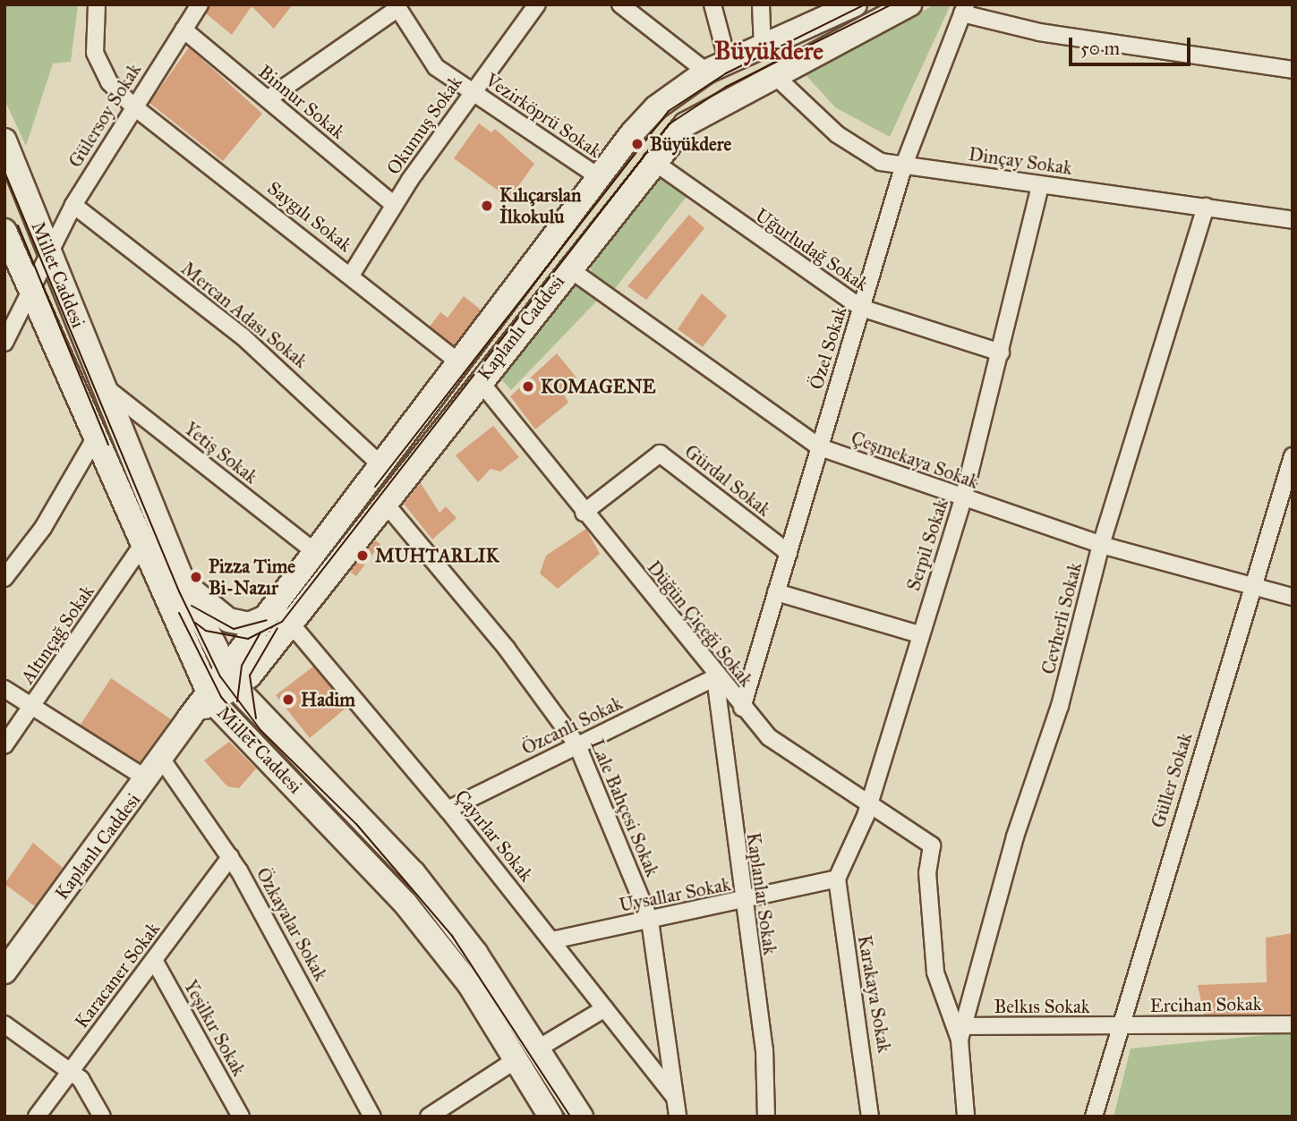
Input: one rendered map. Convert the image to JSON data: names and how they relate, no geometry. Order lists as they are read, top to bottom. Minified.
{"streets":{"main road":["Millet Caddesi","Kaplanlı Caddesi"],"street":["Binnur Sokak","Gülersoy Sokak","Vezirköprü Sokak","Okumuş Sokak","Dinçay Sokak","Saygılı Sokak","Uğurludağ Sokak","Mercan Adası Sokak","Özel Sokak","Yetiş Sokak","Çeşmekaya Sokak","Gürdal Sokak","Serpil Sokak","Cevherli Sokak","Düğün Çiçeği Sokak","Altınçağ Sokak","Özcanlı Sokak","Güller Sokak","Lale Bahçesi Sokak","Çayırlar Sokak","Kaplanlar Sokak","Uysallar Sokak","Özkayalar Sokak","Karacaner Sokak","Karakaya Sokak","Ercihan Sokak","Belkıs Sokak","Yeşilkır Sokak"]},"crossings":[["Binnur Sokak","Gülersoy Sokak"],["Binnur Sokak","Okumuş Sokak"],["Gülersoy Sokak","Saygılı Sokak"],["Gülersoy Sokak","Millet Caddesi"],["Gülersoy Sokak","Mercan Adası Sokak"],["Vezirköprü Sokak","Okumuş Sokak"],["Vezirköprü Sokak","Kaplanlı Caddesi"],["Okumuş Sokak","Saygılı Sokak"],["Dinçay Sokak","Kaplanlı Caddesi"],["Dinçay Sokak","Özel Sokak"],["Dinçay Sokak","Serpil Sokak"],["Dinçay Sokak","Cevherli Sokak"],["Saygılı Sokak","Kaplanlı Caddesi"],["Uğurludağ Sokak","Kaplanlı Caddesi"],["Uğurludağ Sokak","Özel Sokak"],["Uğurludağ Sokak","Serpil Sokak"],["Millet Caddesi","Kaplanlı Caddesi"],["Millet Caddesi","Yetiş Sokak"],["Millet Caddesi","Altınçağ Sokak"],["Millet Caddesi","Çayırlar Sokak"],["Mercan Adası Sokak","Kaplanlı Caddesi"],["Kaplanlı Caddesi","Yetiş Sokak"],["Kaplanlı Caddesi","Çeşmekaya Sokak"],["Kaplanlı Caddesi","Düğün Çiçeği Sokak"],["Kaplanlı Caddesi","Lale Bahçesi Sokak"],["Kaplanlı Caddesi","Çayırlar Sokak"],["Kaplanlı Caddesi","Özkayalar Sokak"],["Özel Sokak","Çeşmekaya Sokak"],["Özel Sokak","Gürdal Sokak"],["Özel Sokak","Düğün Çiçeği Sokak"],["Çeşmekaya Sokak","Serpil Sokak"],["Çeşmekaya Sokak","Cevherli Sokak"],["Çeşmekaya Sokak","Güller Sokak"],["Gürdal Sokak","Düğün Çiçeği Sokak"],["Serpil Sokak","Düğün Çiçeği Sokak"],["Cevherli Sokak","Düğün Çiçeği Sokak"],["Cevherli Sokak","Belkıs Sokak"],["Düğün Çiçeği Sokak","Özcanlı Sokak"],["Düğün Çiçeği Sokak","Kaplanlar Sokak"],["Düğün Çiçeği Sokak","Belkıs Sokak"],["Özcanlı Sokak","Lale Bahçesi Sokak"],["Özcanlı Sokak","Çayırlar Sokak"],["Özcanlı Sokak","Kaplanlar Sokak"],["Güller Sokak","Ercihan Sokak"],["Güller Sokak","Belkıs Sokak"],["Lale Bahçesi Sokak","Çayırlar Sokak"],["Lale Bahçesi Sokak","Uysallar Sokak"],["Çayırlar Sokak","Uysallar Sokak"],["Kaplanlar Sokak","Uysallar Sokak"],["Uysallar Sokak","Karakaya Sokak"],["Özkayalar Sokak","Karacaner Sokak"],["Karacaner Sokak","Yeşilkır Sokak"],["Ercihan Sokak","Belkıs Sokak"]],"districts":["Büyükdere"],"places":["Büyükdere","Kılıçarslan İlkokulu","KOMAGENE","MUHTARLIK","Pizza Time Bi-Nazır","Hadim"],"scale_bar":"50 m"}
